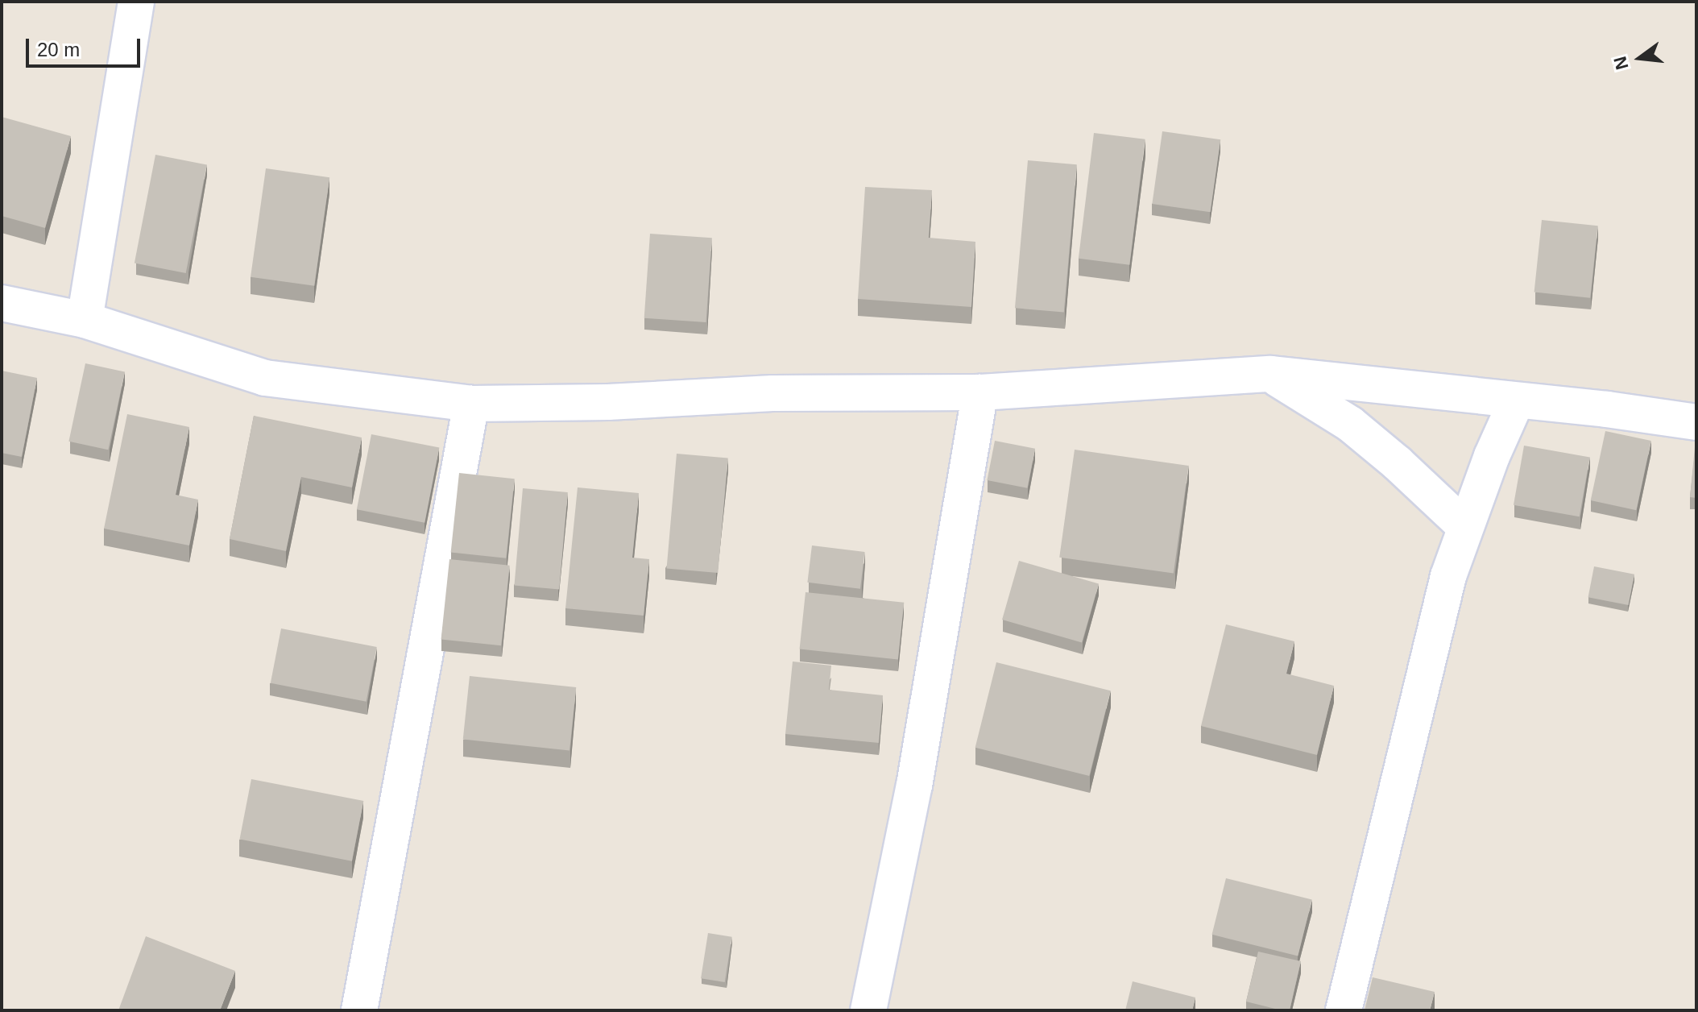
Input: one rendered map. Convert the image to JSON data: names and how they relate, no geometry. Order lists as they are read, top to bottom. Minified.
{"scale_bar":"20 m","north":"left"}
